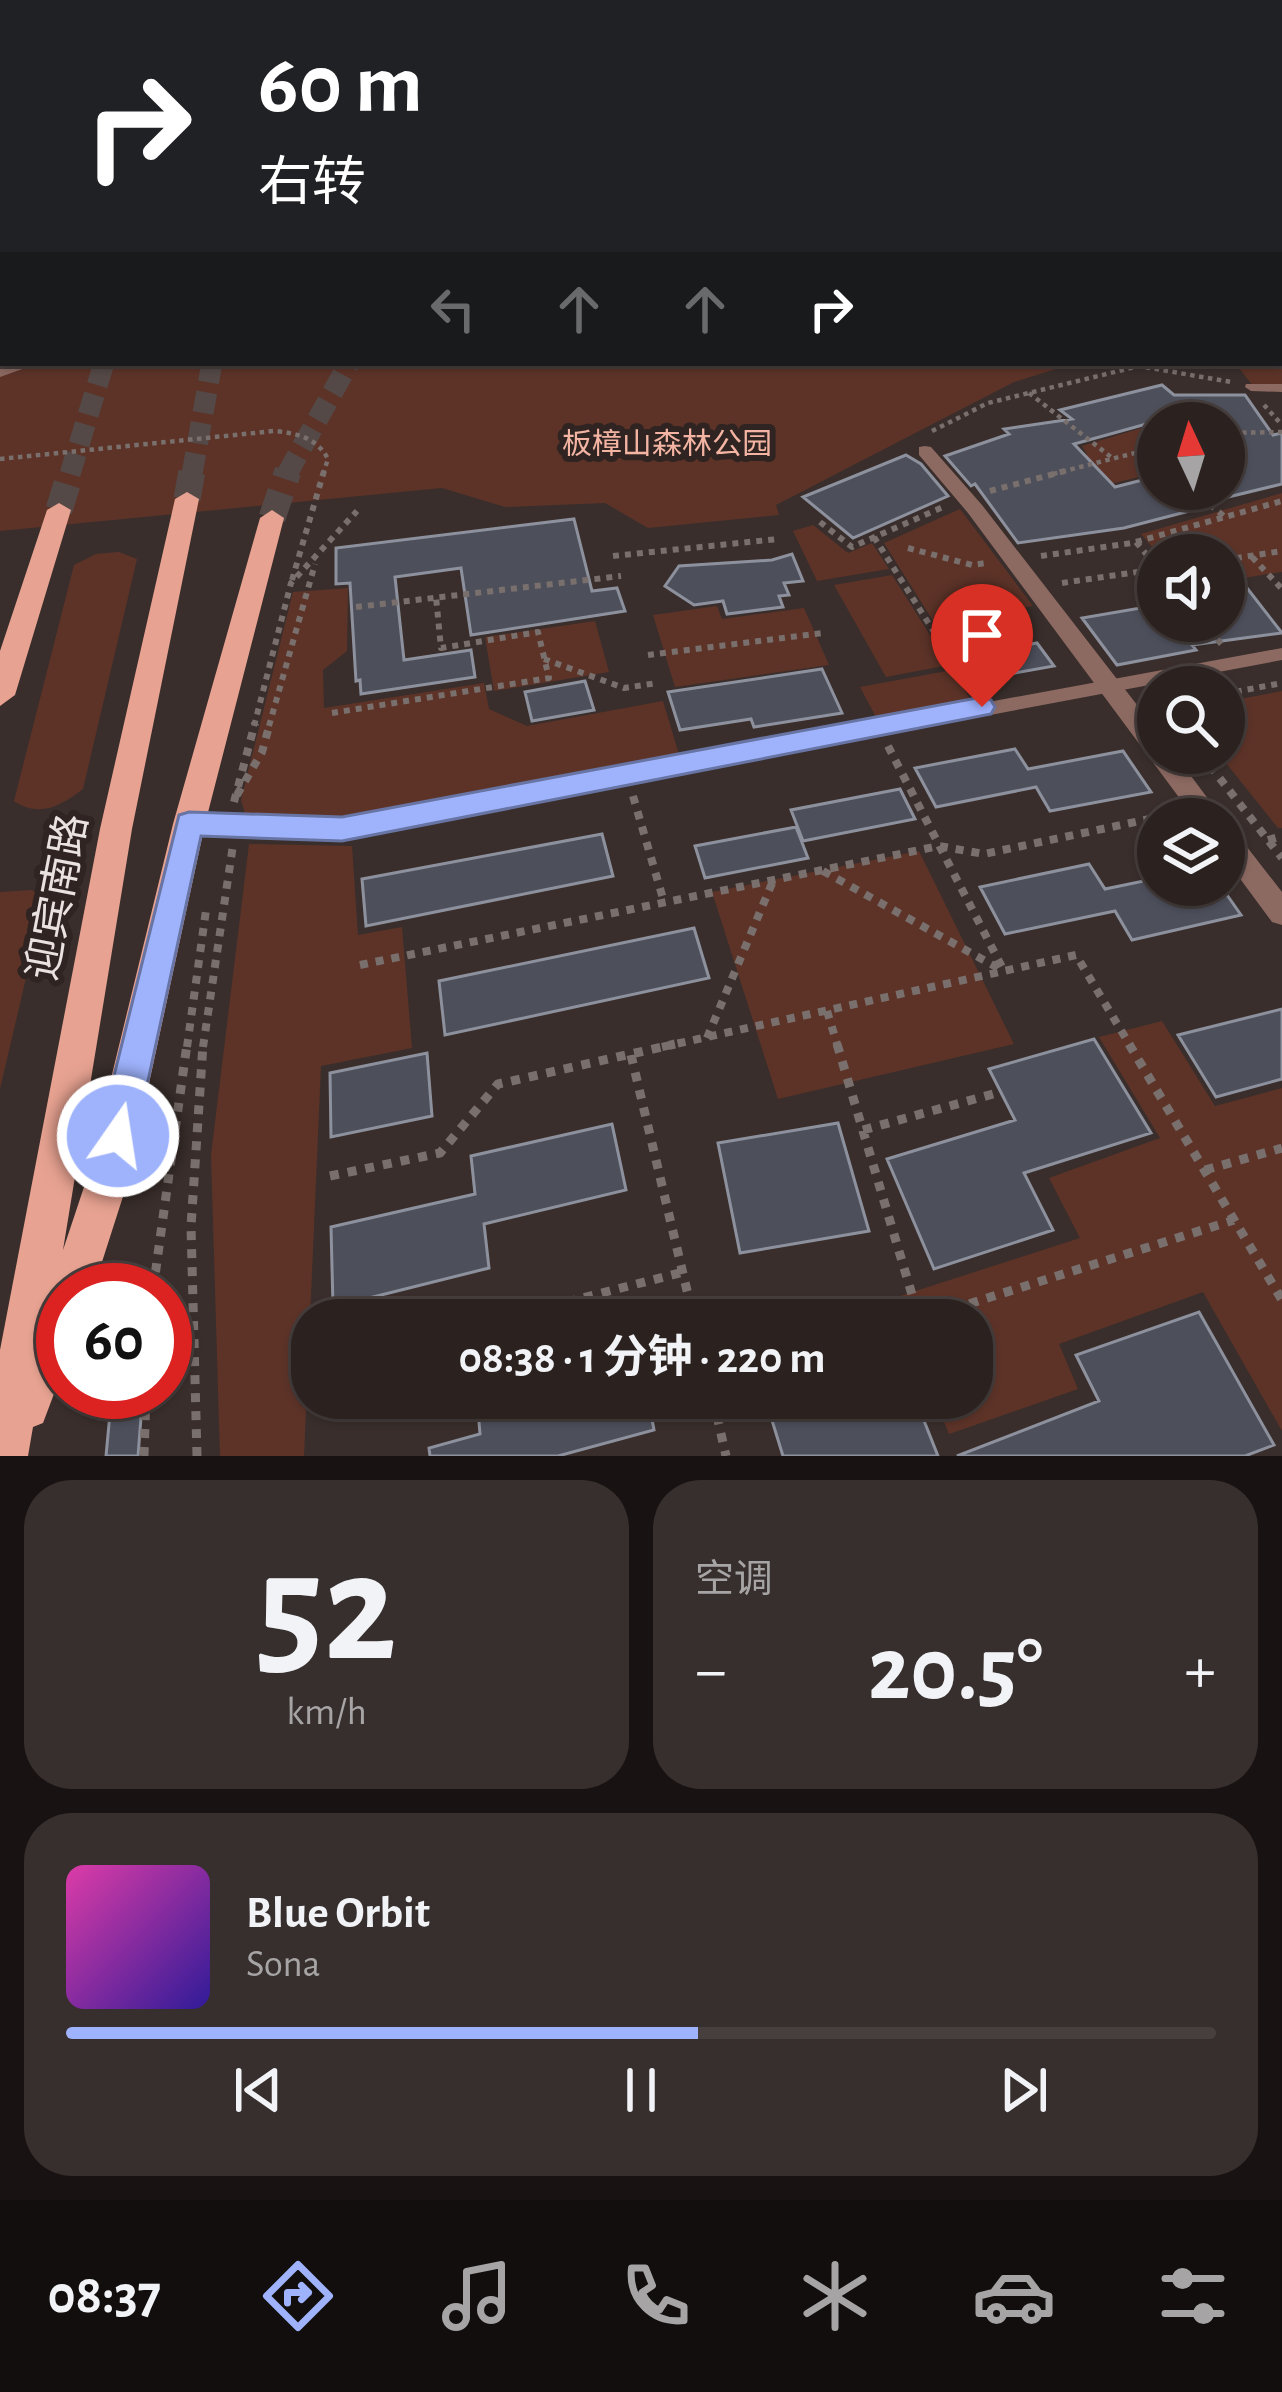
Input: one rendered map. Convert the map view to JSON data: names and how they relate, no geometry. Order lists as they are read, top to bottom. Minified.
{"streets":{"main road":["迎宾南路"]},"parks":["板樟山森林公园"],"north":"top","page":{"turn":["60 m","右转"],"limit":"60","trip":"08:38 · 1 分钟 · 220 m","tile":[["52","km/h"],"空调"],"heat":["−","20.5°","+"],"song":["Blue Orbit","Sona"],"tabs":"08:37"}}
